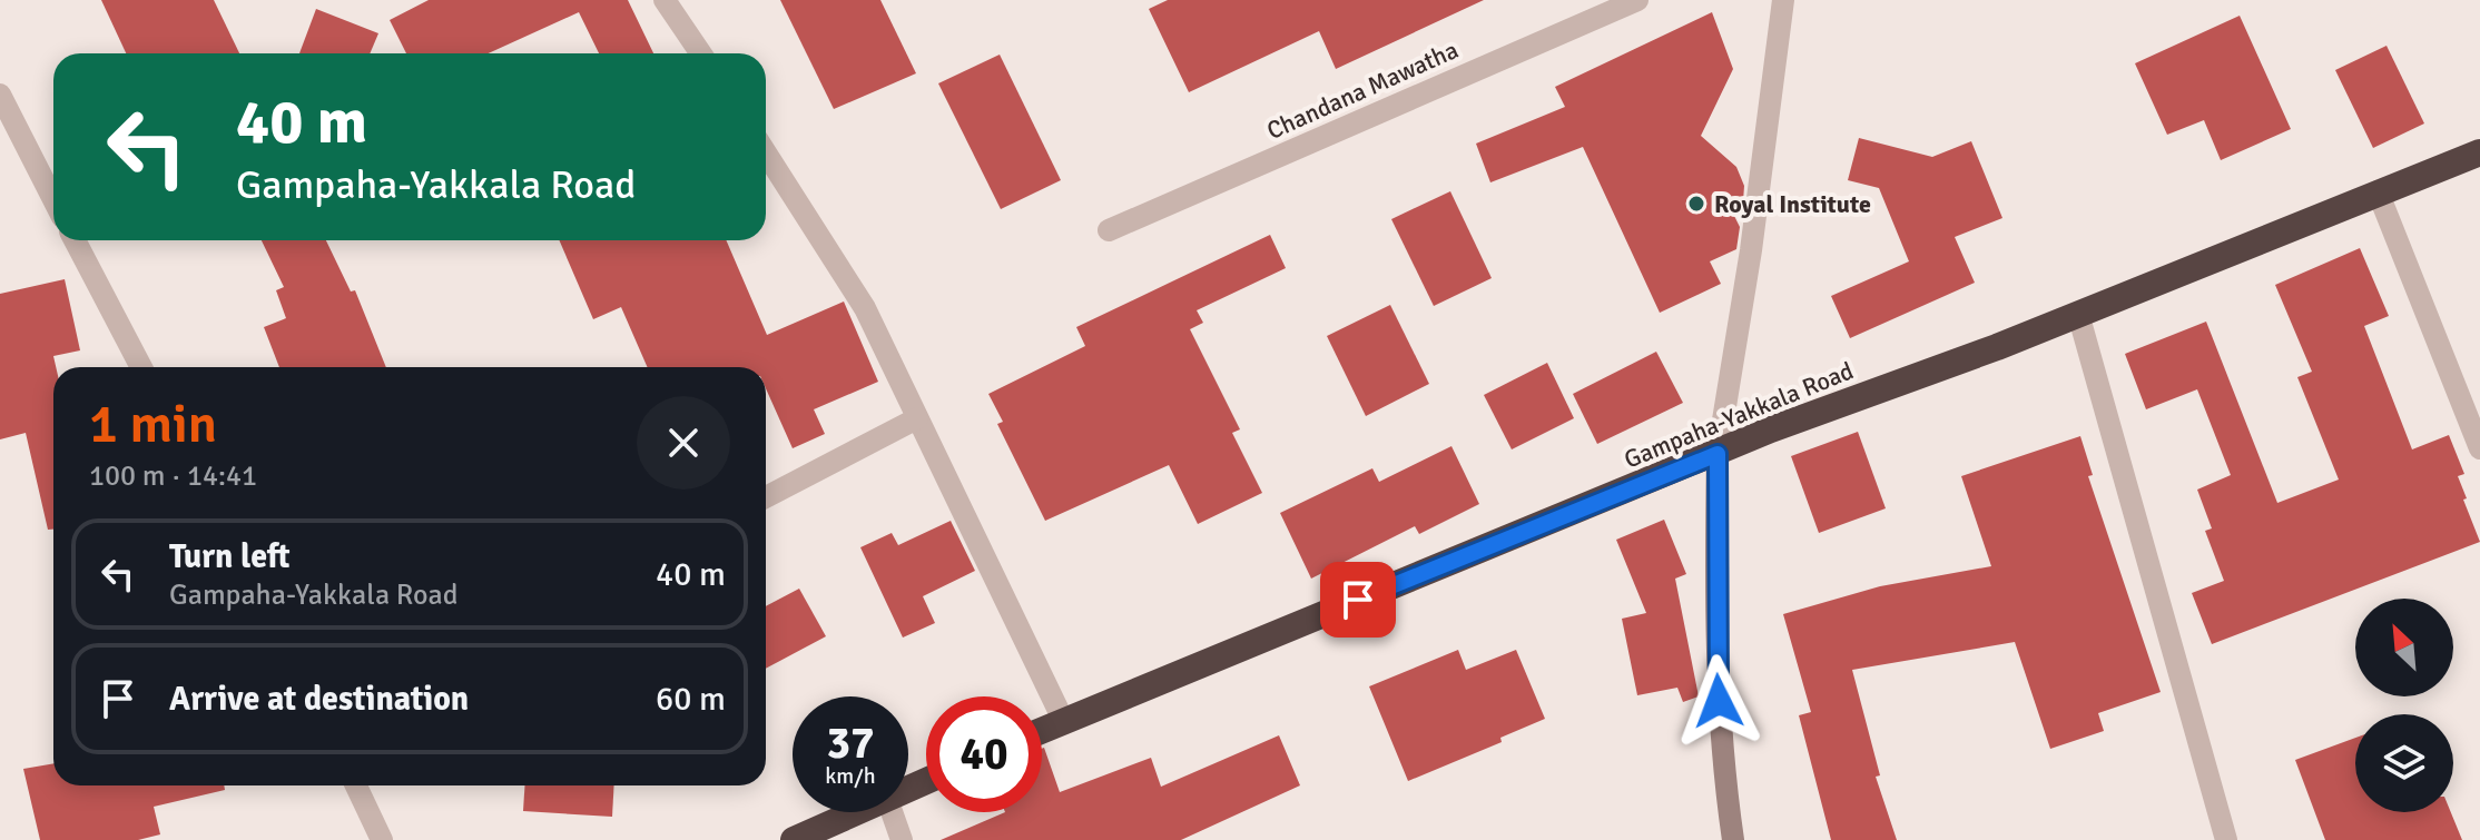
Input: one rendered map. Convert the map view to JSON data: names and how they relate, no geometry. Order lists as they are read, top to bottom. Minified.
{"streets":{"highway":["Gampaha-Yakkala Road"],"street":["Chandana Mawatha"]},"places":["Royal Institute"],"north":"top left","page":{"turn":["40 m","Gampaha-Yakkala Road"],"heading":["1 min","100 m · 14:41"],"list":[{"name":"Turn left","note":"Gampaha-Yakkala Road","value":"40 m"},{"name":"Arrive at destination","value":"60 m"}],"speed":"37 km/h","limit":"40"}}
